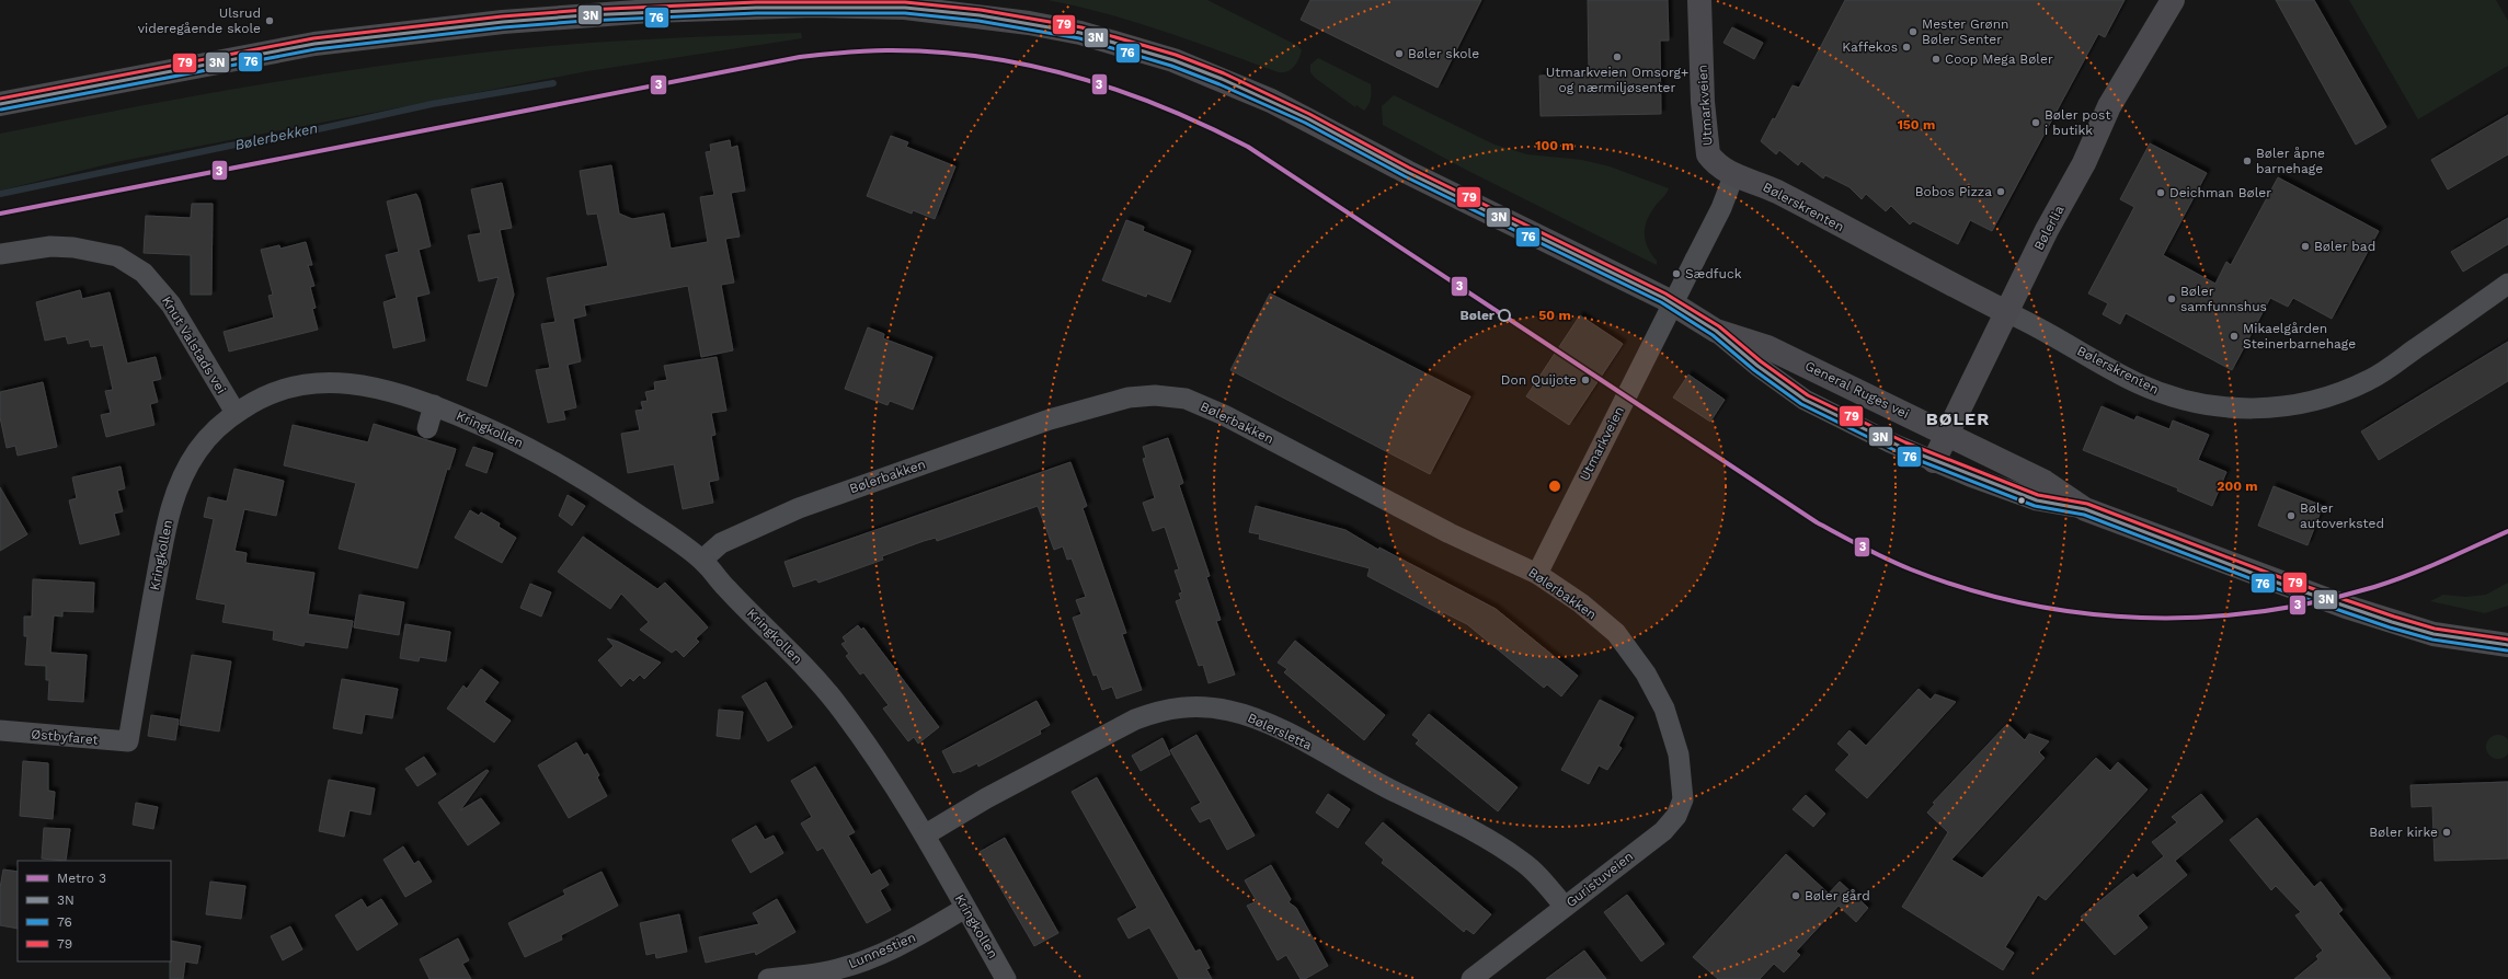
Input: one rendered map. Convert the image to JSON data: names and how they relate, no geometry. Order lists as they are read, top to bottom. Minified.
{"streets":{"main road":["Utmarkveien","Bølerskrenten","Bølerlia","General Ruges vei"],"street":["Knut Valstads vei","Bølerbakken","Kringkollen","Bølersletta","Østbyfaret","Guristuveien","Lunnestien"]},"crossings":[["Utmarkveien","Bølerskrenten"],["Utmarkveien","Bølerbakken"],["Bølerskrenten","Bølerlia"],["Bølerlia","General Ruges vei"],["Knut Valstads vei","Kringkollen"],["Bølerbakken","Kringkollen"],["Bølerbakken","Guristuveien"],["Kringkollen","Bølersletta"],["Kringkollen","Østbyfaret"],["Kringkollen","Lunnestien"],["Bølersletta","Guristuveien"]],"districts":["BØLER"],"water":["Bølerbekken"],"places":["Ulsrud videregående skole","Mester Grønn Bøler Senter","Kaffekos","Bøler skole","Utmarkveien Omsorg+ og nærmiljøsenter","Coop Mega Bøler","Bøler post i butikk","Bøler åpne barnehage","Bobos Pizza","Deichman Bøler","Bøler bad","Sædfuck","Bøler samfunnshus","Bøler","Mikaelgården Steinerbarnehage","Don Quijote","Bøler autoverksted","Bøler kirke","Bøler gård"],"lines":["transit line 79","transit line 3N","transit line 76","metro line 3"],"legend":["Metro 3","3N","76","79"],"rings":["150 m","100 m","50 m","200 m"]}
